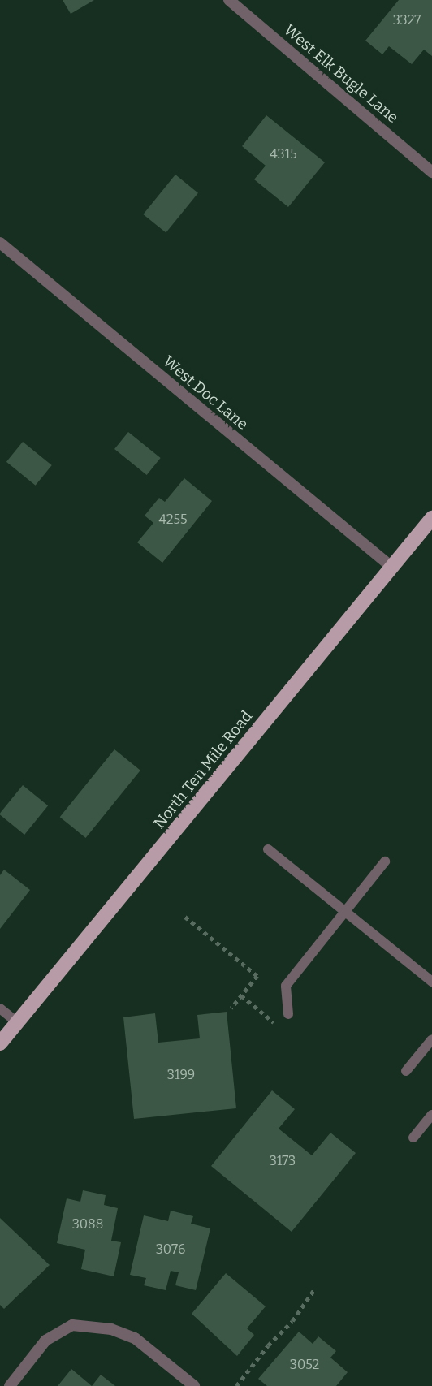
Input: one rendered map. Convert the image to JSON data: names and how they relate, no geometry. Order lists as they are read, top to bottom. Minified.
{"streets":{"main road":["North Ten Mile Road"],"street":["West Elk Bugle Lane","West Doc Lane"]},"crossings":[["West Doc Lane","North Ten Mile Road"]],"house_numbers":["3327","4315","4255","3199","3173","3088","3076","3052"]}
